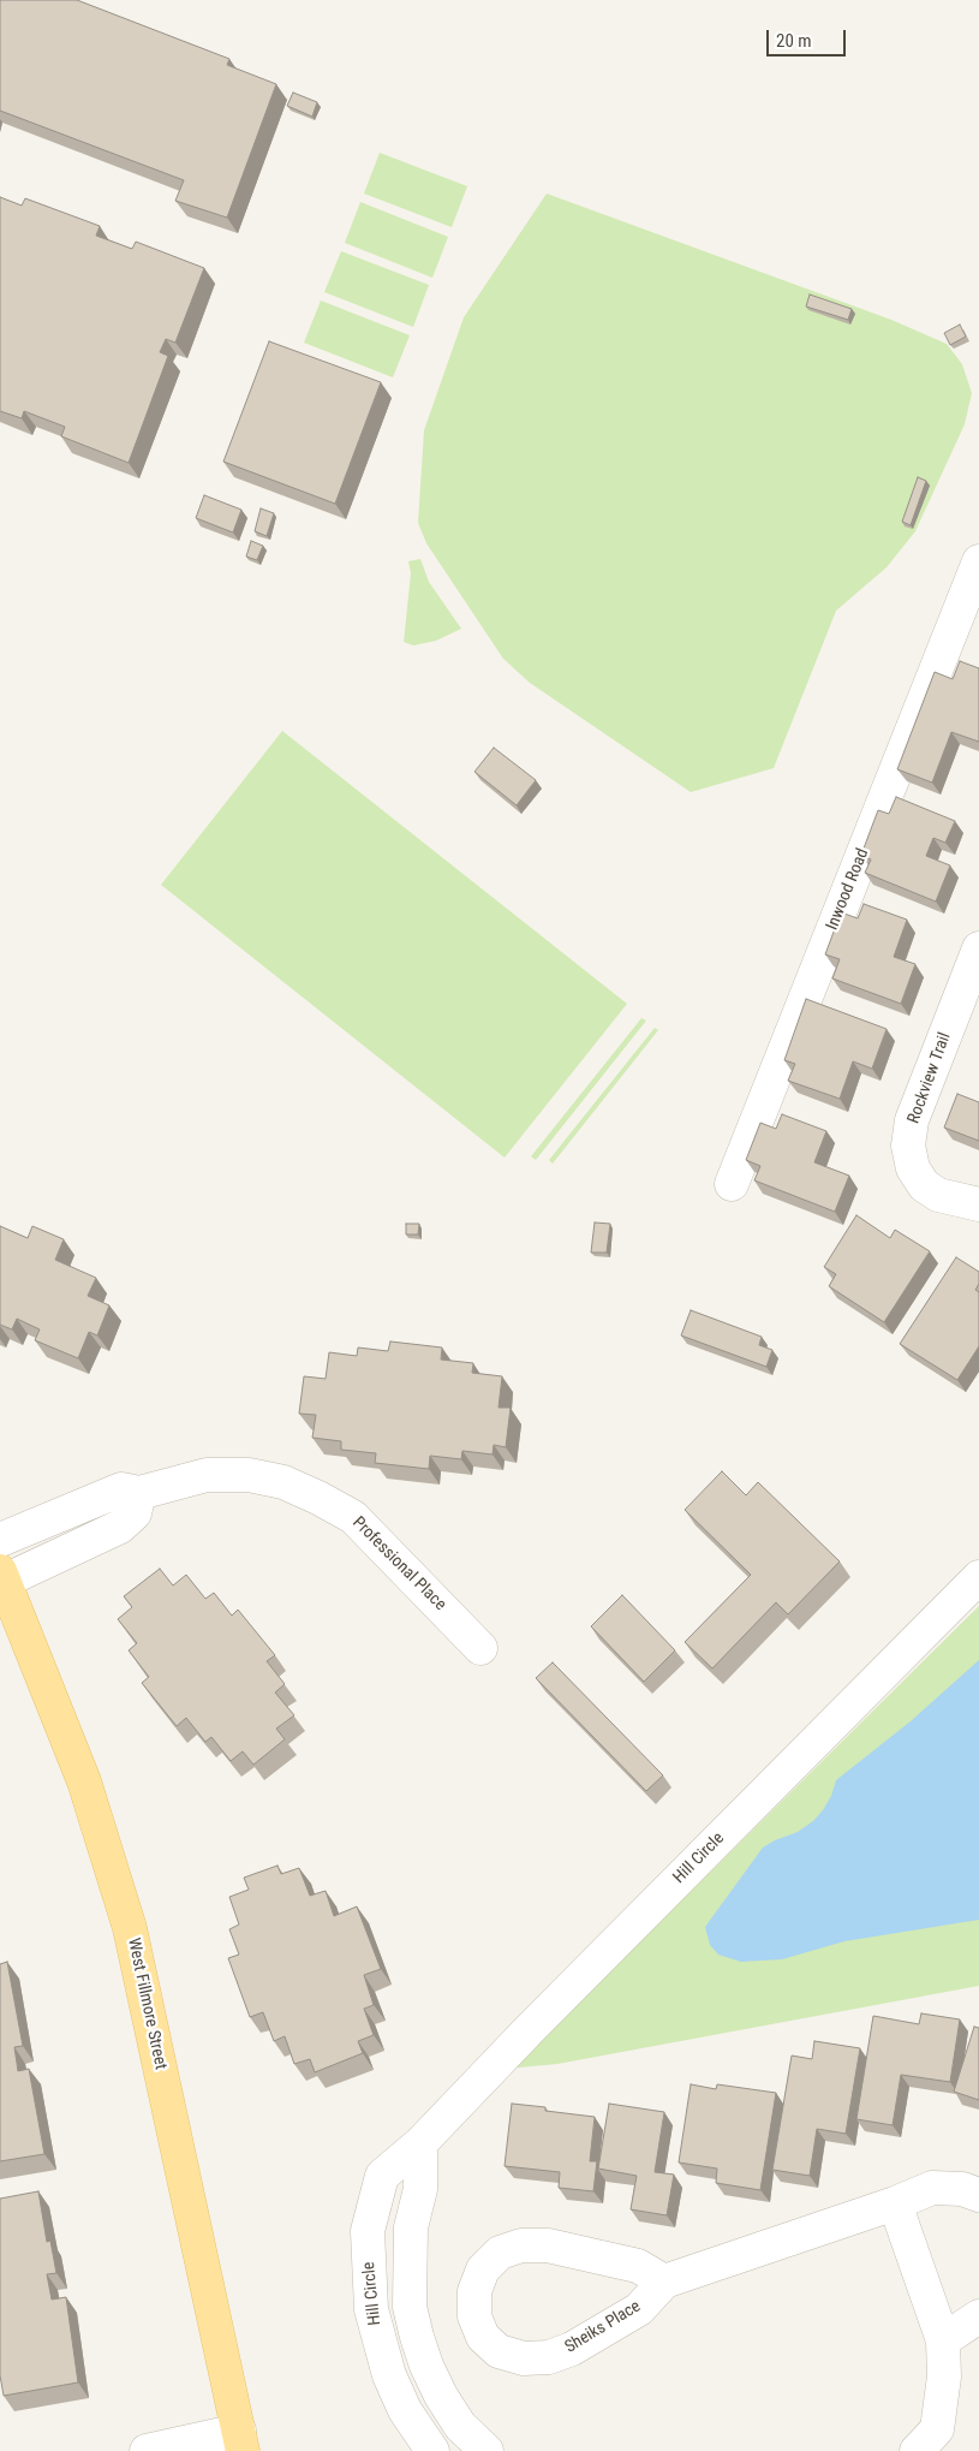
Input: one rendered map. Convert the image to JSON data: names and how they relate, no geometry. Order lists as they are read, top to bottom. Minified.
{"streets":{"main road":["West Fillmore Street"],"street":["Inwood Road","Rockview Trail","Professional Place","Hill Circle","Sheiks Place"]},"scale_bar":"20 m"}
